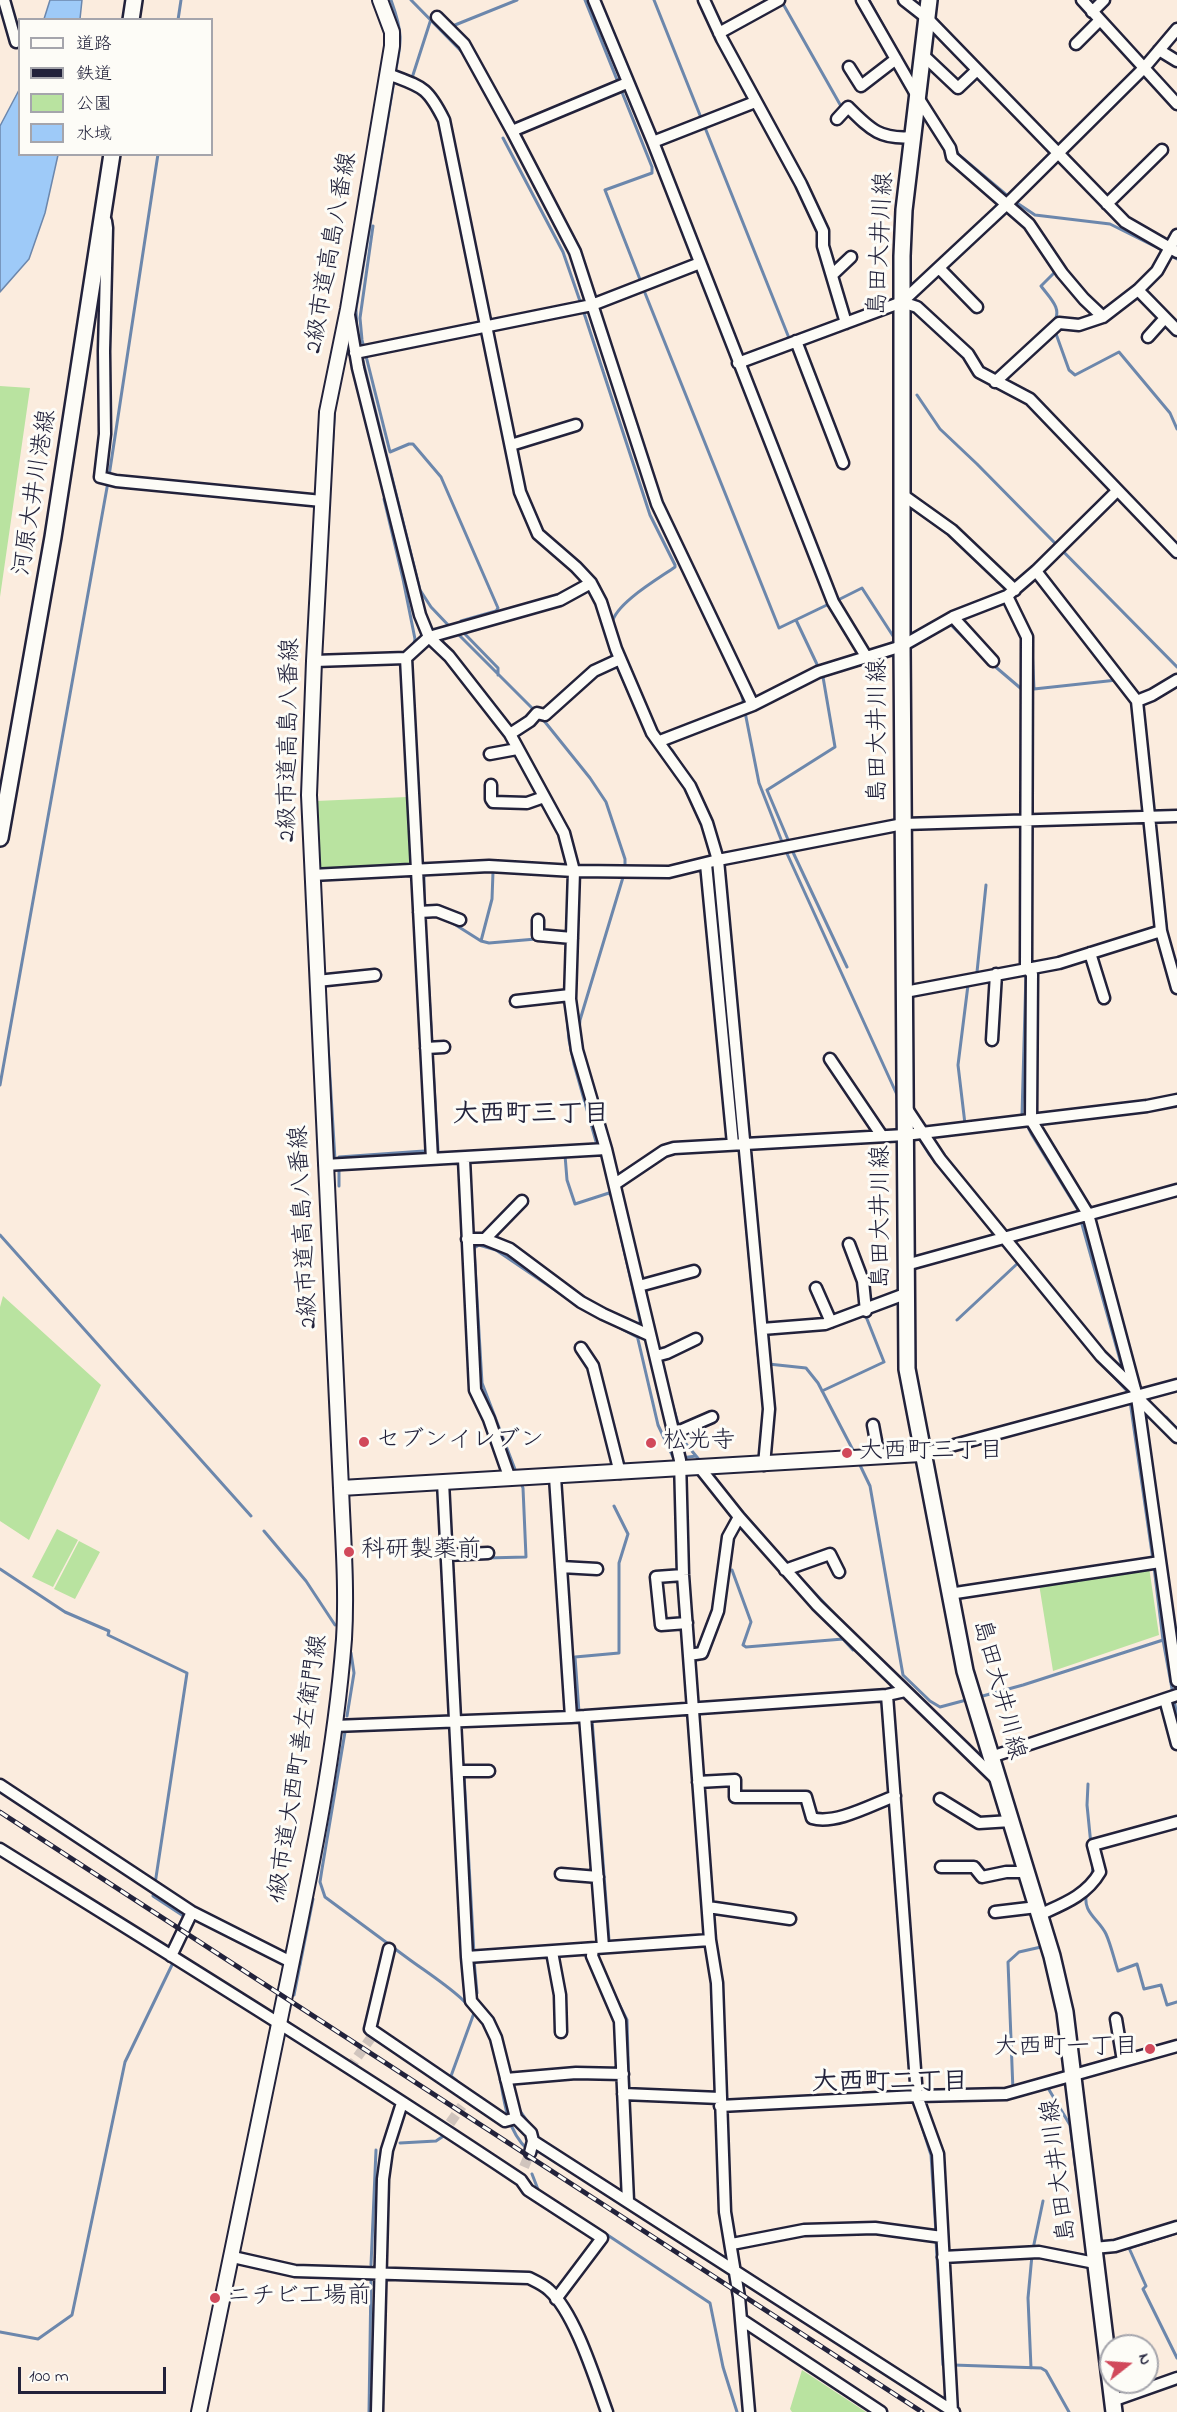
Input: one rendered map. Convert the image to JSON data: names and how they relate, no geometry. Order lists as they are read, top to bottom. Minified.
{"streets":{"main road":["島田大井川線","河原大井川港線"],"street":["2級市道高島八番線","1級市道大西町善左衛門線"]},"crossings":[["2級市道高島八番線","1級市道大西町善左衛門線"]],"districts":["大西町三丁目","大西町二丁目"],"places":["セブンイレブン","松光寺","大西町三丁目","科研製薬前","大西町一丁目","ニチビ工場前"],"legend":["道路","鉄道","公園","水域"],"scale_bar":"100 m","north":"right"}
